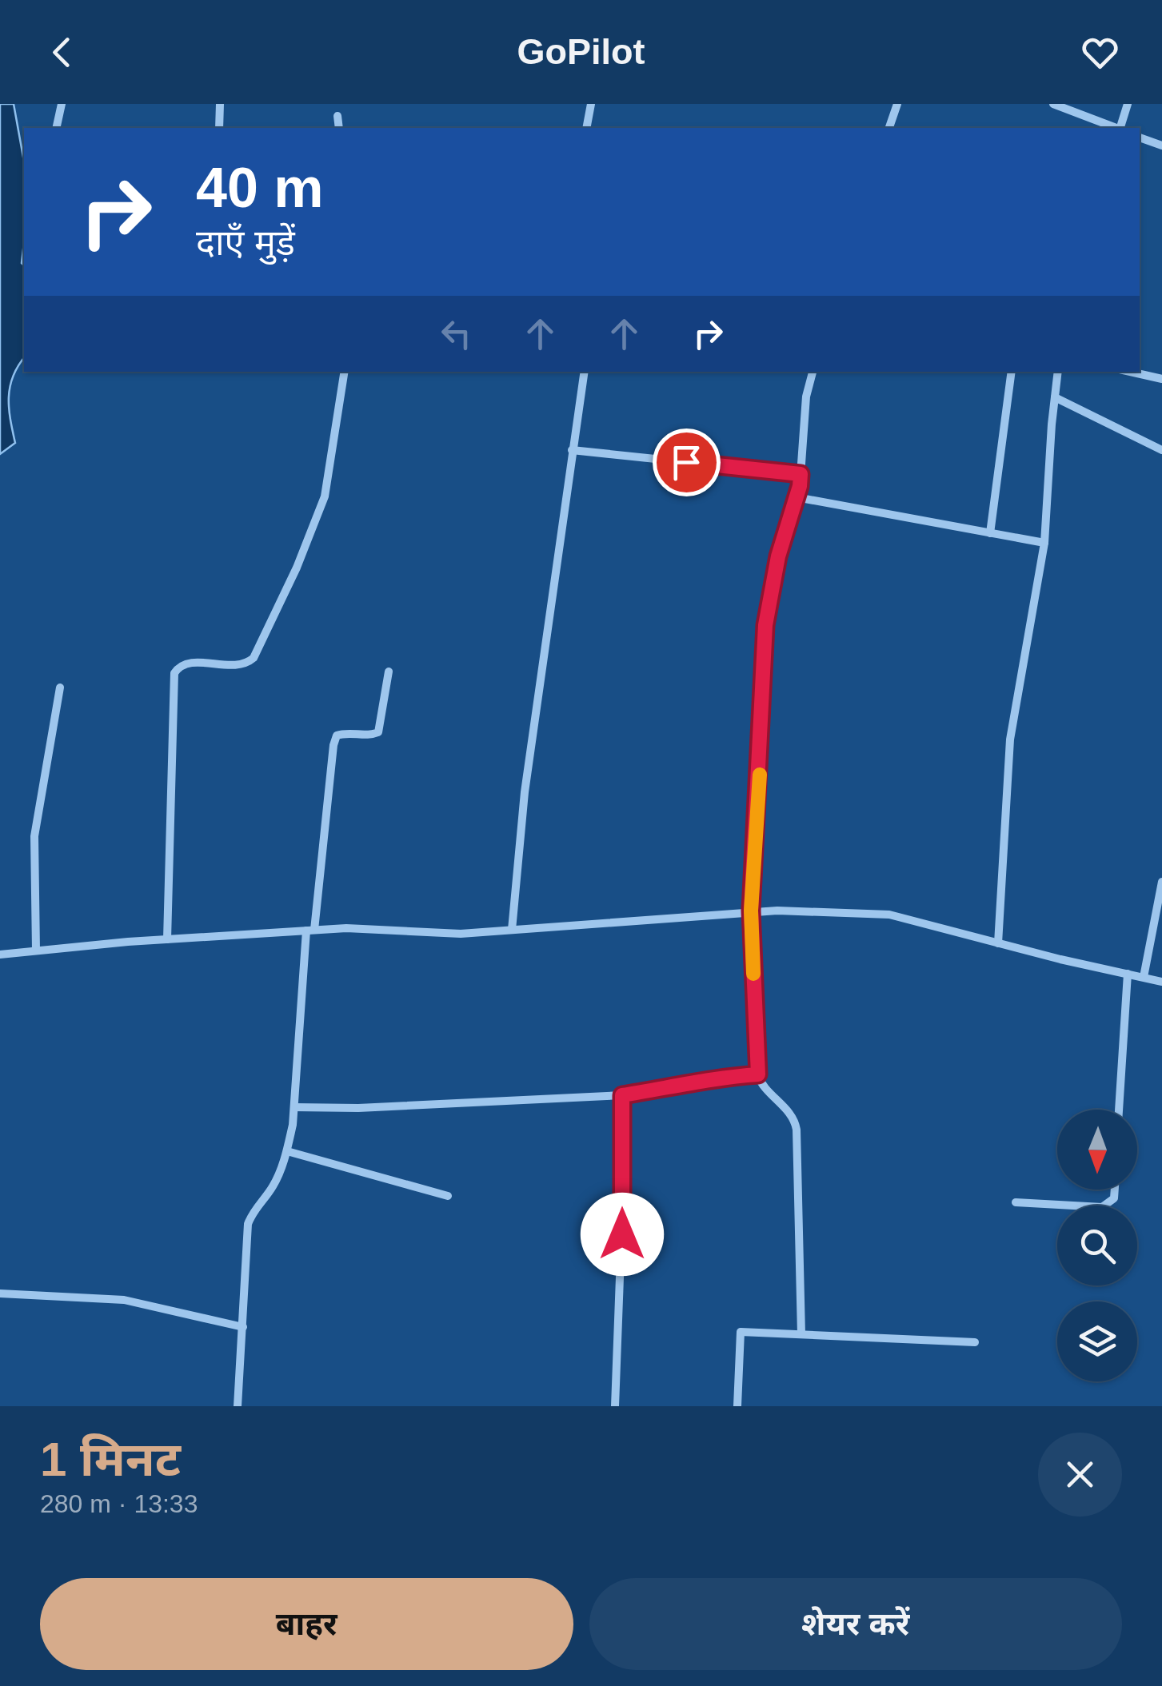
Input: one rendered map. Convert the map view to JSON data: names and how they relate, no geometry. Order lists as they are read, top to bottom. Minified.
{"north":"bottom","page":{"header":"GoPilot","turn":["40 m","दाएँ मुड़ें"],"heading":["1 मिनट","280 m · 13:33"],"buttons":["बाहर","शेयर करें"]}}
